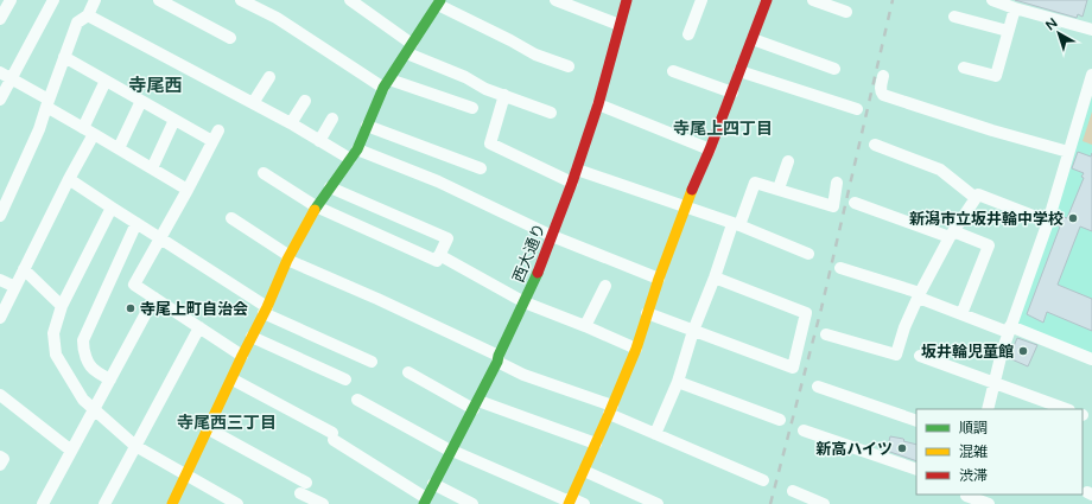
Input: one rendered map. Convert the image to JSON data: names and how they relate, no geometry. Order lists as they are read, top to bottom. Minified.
{"streets":{"street":["西大通り"]},"districts":["寺尾西","寺尾上四丁目","寺尾西三丁目"],"places":["新潟市立坂井輪中学校","寺尾上町自治会","坂井輪児童館","新高ハイツ"],"legend":["順調","混雑","渋滞"],"north":"top left"}
